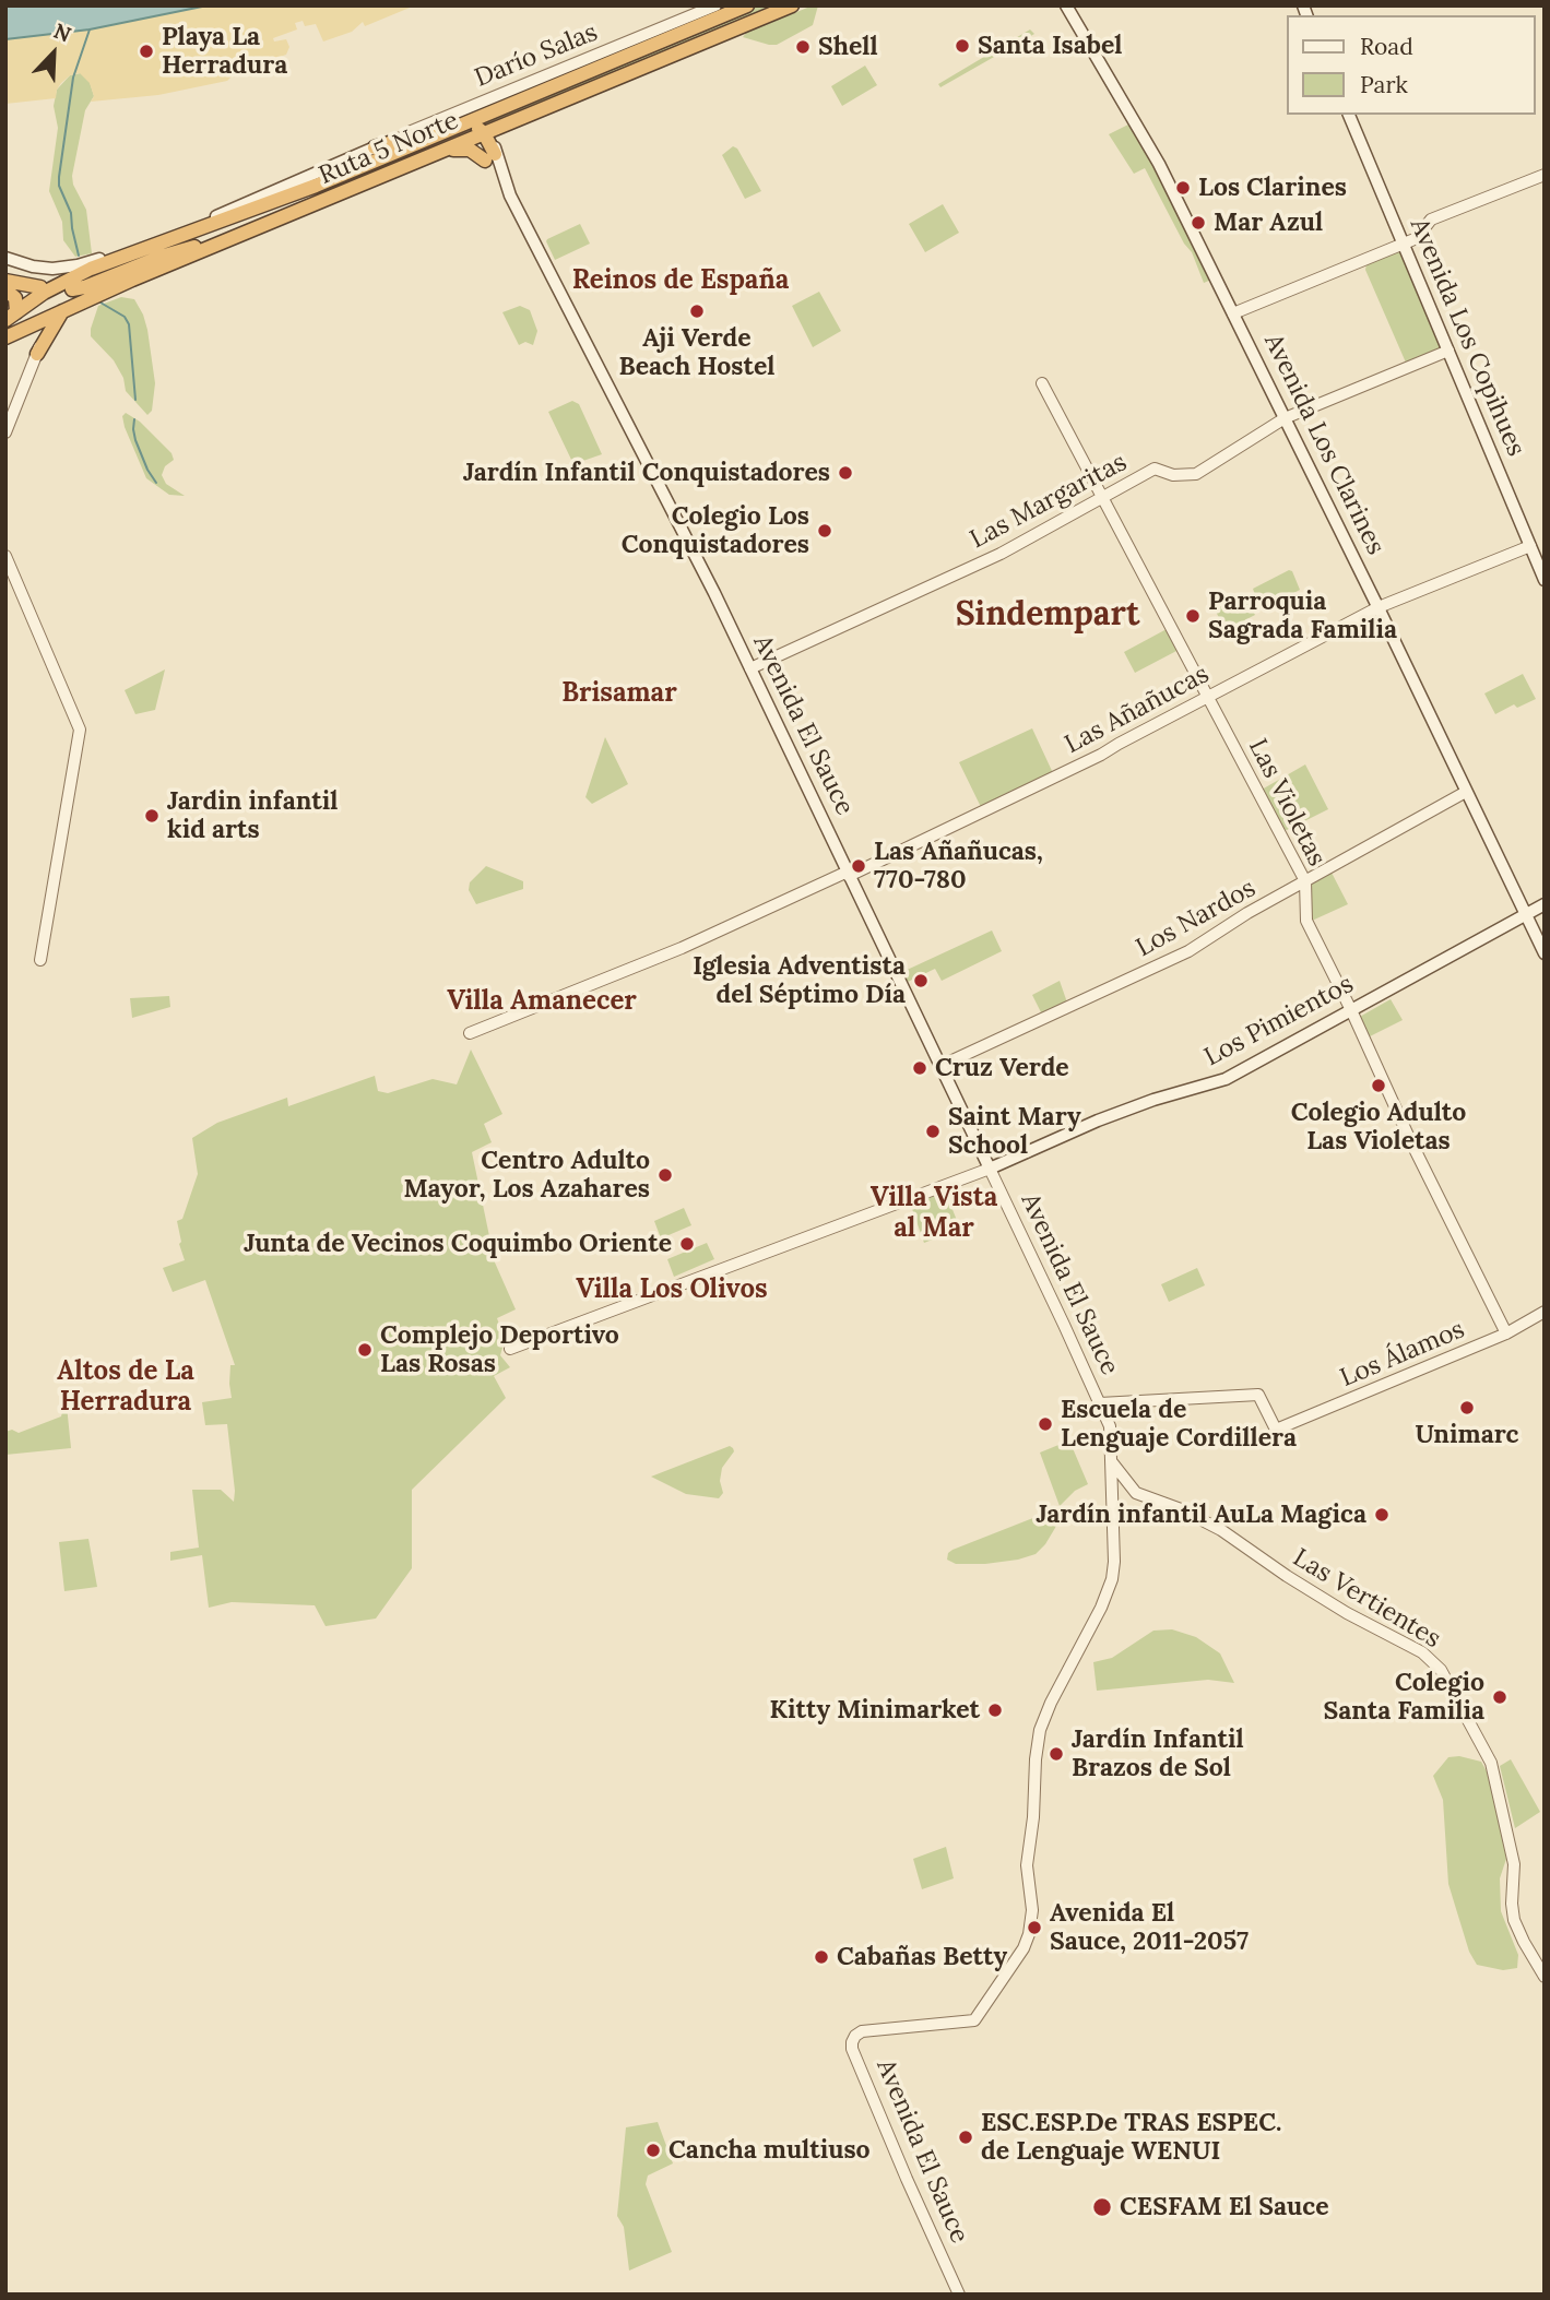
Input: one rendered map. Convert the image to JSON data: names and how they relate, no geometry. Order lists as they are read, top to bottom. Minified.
{"streets":{"highway":["Ruta 5 Norte"],"main road":["Darío Salas","Avenida Los Copihues","Avenida Los Clarines","Avenida El Sauce","Los Pimientos"],"street":["Las Margaritas","Las Añañucas","Las Violetas","Los Nardos","Los Álamos","Las Vertientes"]},"crossings":[["Darío Salas","Ruta 5 Norte"],["Avenida Los Copihues","Las Margaritas"],["Avenida Los Copihues","Las Añañucas"],["Avenida Los Clarines","Las Margaritas"],["Avenida Los Clarines","Las Añañucas"],["Avenida Los Clarines","Los Nardos"],["Avenida Los Clarines","Los Pimientos"],["Las Margaritas","Avenida El Sauce"],["Las Margaritas","Las Violetas"],["Las Añañucas","Avenida El Sauce"],["Las Añañucas","Las Violetas"],["Avenida El Sauce","Los Nardos"],["Avenida El Sauce","Los Pimientos"],["Avenida El Sauce","Los Álamos"],["Avenida El Sauce","Las Vertientes"],["Las Violetas","Los Nardos"],["Las Violetas","Los Pimientos"],["Las Violetas","Los Álamos"]],"districts":["Reinos de España","Sindempart","Brisamar","Villa Amanecer","Villa Vista al Mar","Villa Los Olivos","Altos de La Herradura"],"places":["Santa Isabel","Shell","Playa La Herradura","Los Clarines","Mar Azul","Aji Verde Beach Hostel","Jardín Infantil Conquistadores","Colegio Los Conquistadores","Parroquia Sagrada Familia","Jardin infantil kid arts","Las Añañucas, 770-780","Iglesia Adventista del Séptimo Día","Cruz Verde","Colegio Adulto Las Violetas","Saint Mary School","Centro Adulto Mayor, Los Azahares","Junta de Vecinos Coquimbo Oriente","Complejo Deportivo Las Rosas","Unimarc","Escuela de Lenguaje Cordillera","Jardín infantil AuLa Magica","Colegio Santa Familia","Kitty Minimarket","Jardín Infantil Brazos de Sol","Avenida El Sauce, 2011-2057","Cabañas Betty","ESC.ESP.De TRAS ESPEC. de Lenguaje WENUI","Cancha multiuso","CESFAM El Sauce"],"legend":["Road","Park"],"north":"top right"}
